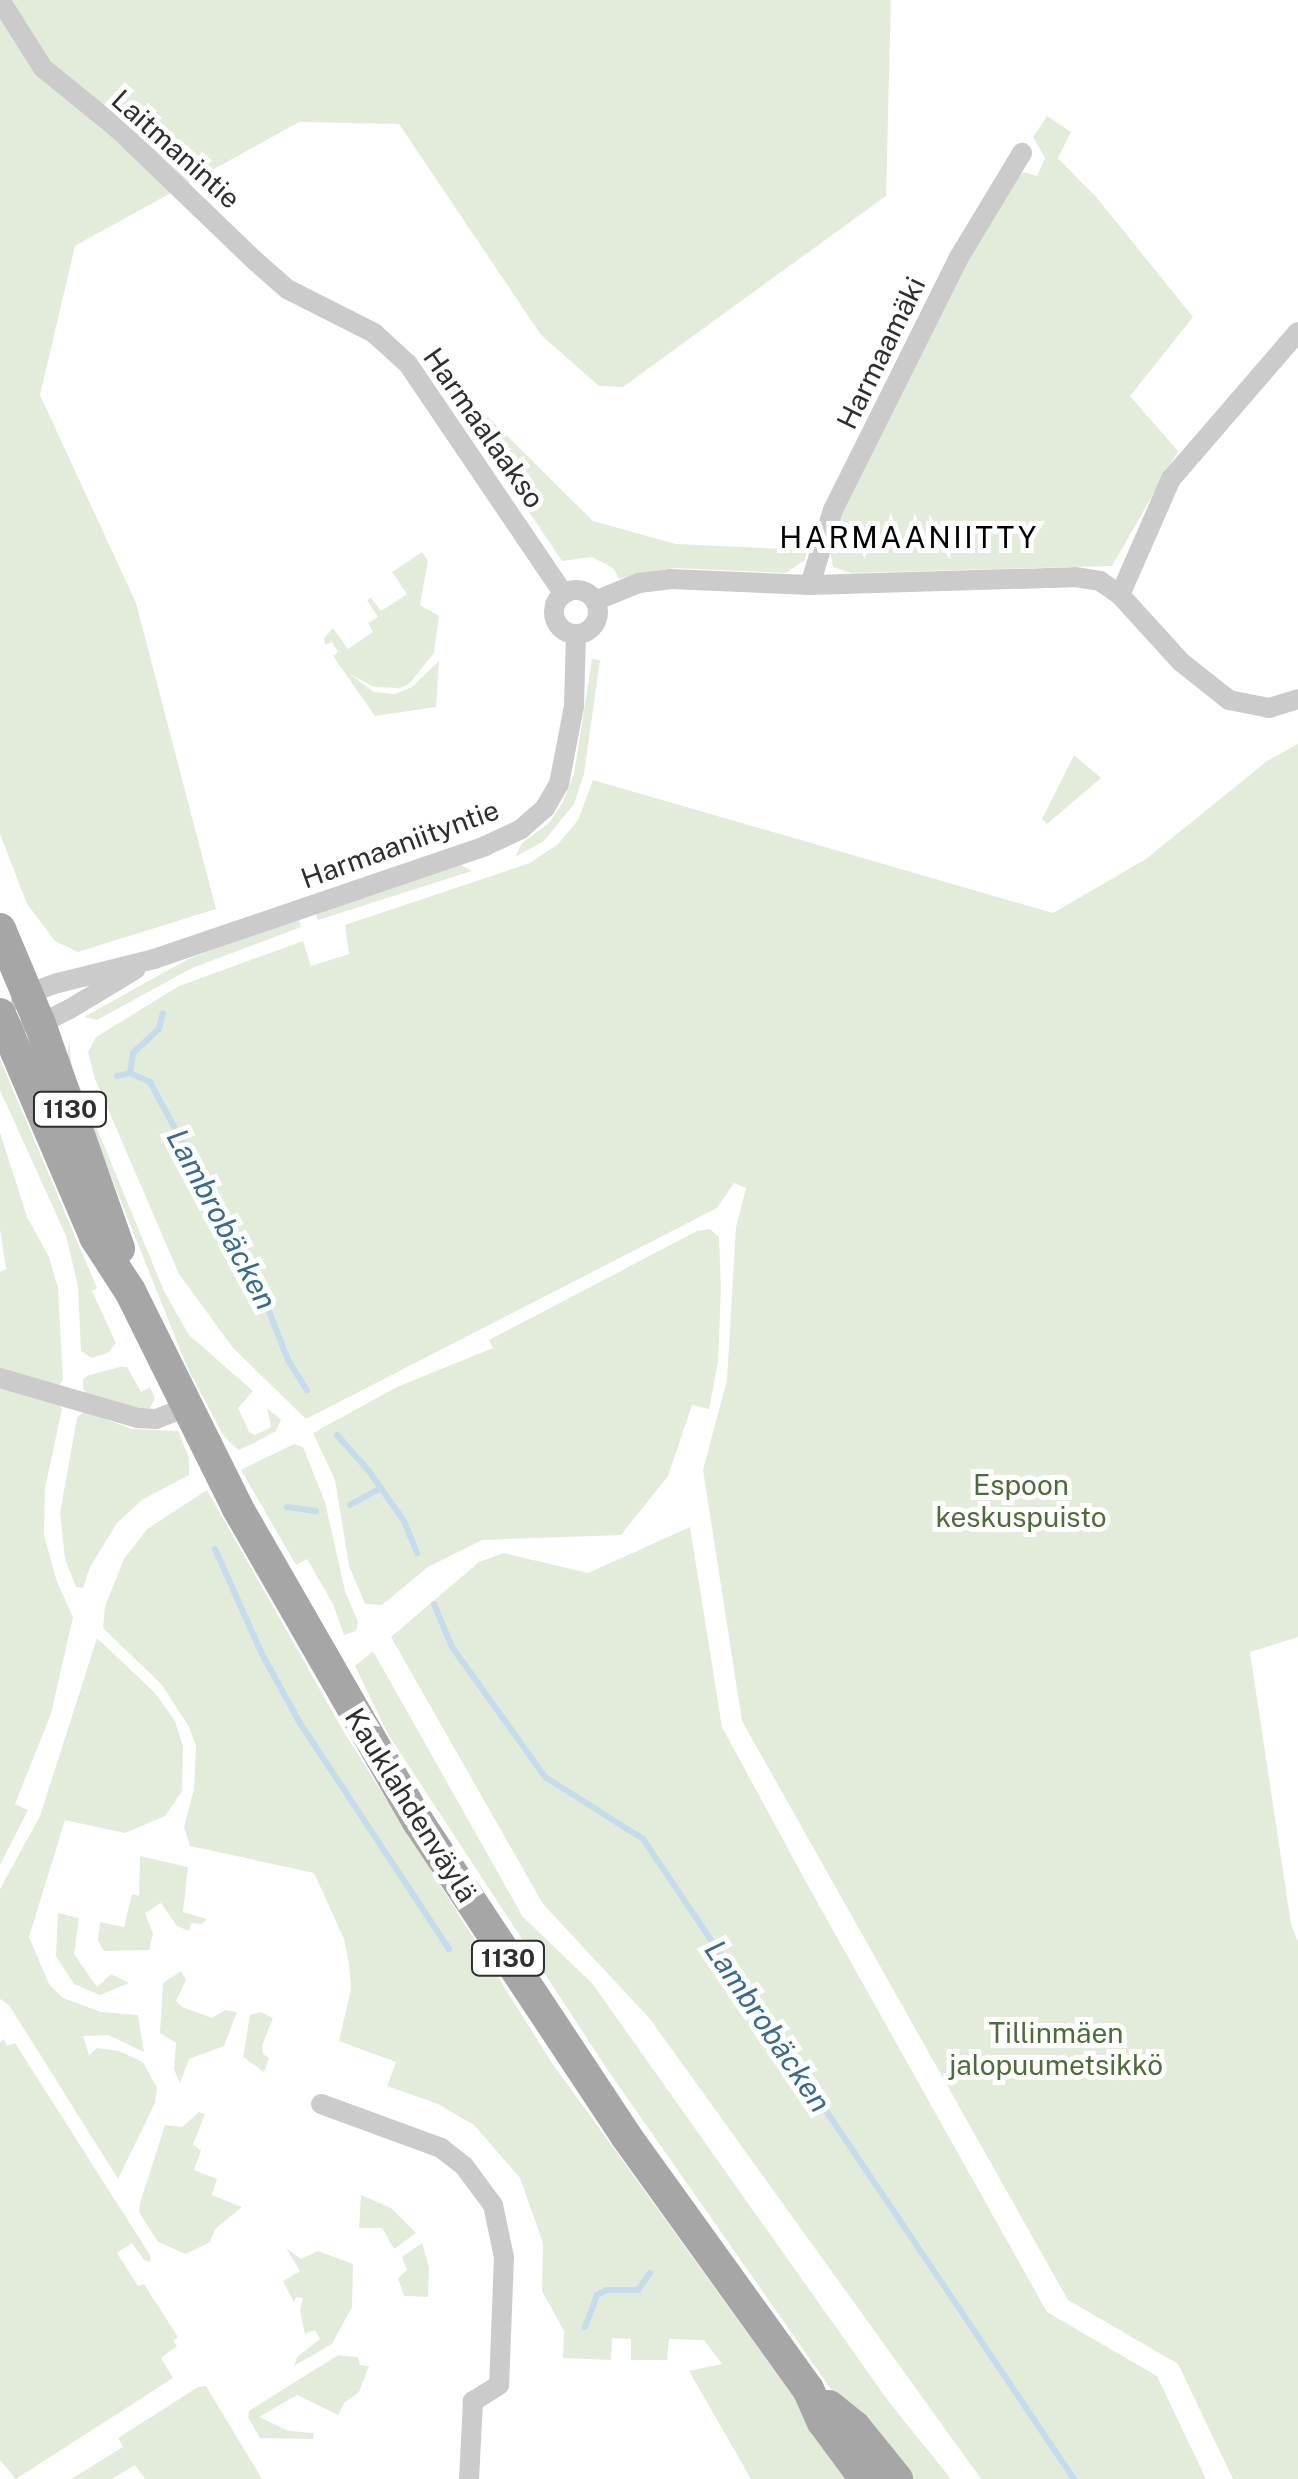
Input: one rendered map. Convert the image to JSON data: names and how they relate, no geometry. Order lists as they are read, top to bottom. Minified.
{"streets":{"main road":["1130","Kauklahdenväylä"],"street":["Laitmanintie","Harmaamäki","Harmaalaakso","Harmaaniityntie"]},"crossings":[["Laitmanintie","Harmaalaakso"],["Harmaalaakso","Harmaaniityntie"],["Harmaaniityntie","Kauklahdenväylä"]],"districts":["HARMAANIITTY"],"water":["Lambrobäcken"],"parks":["Espoon keskuspuisto","Tillinmäen jalopuumetsikkö"]}
